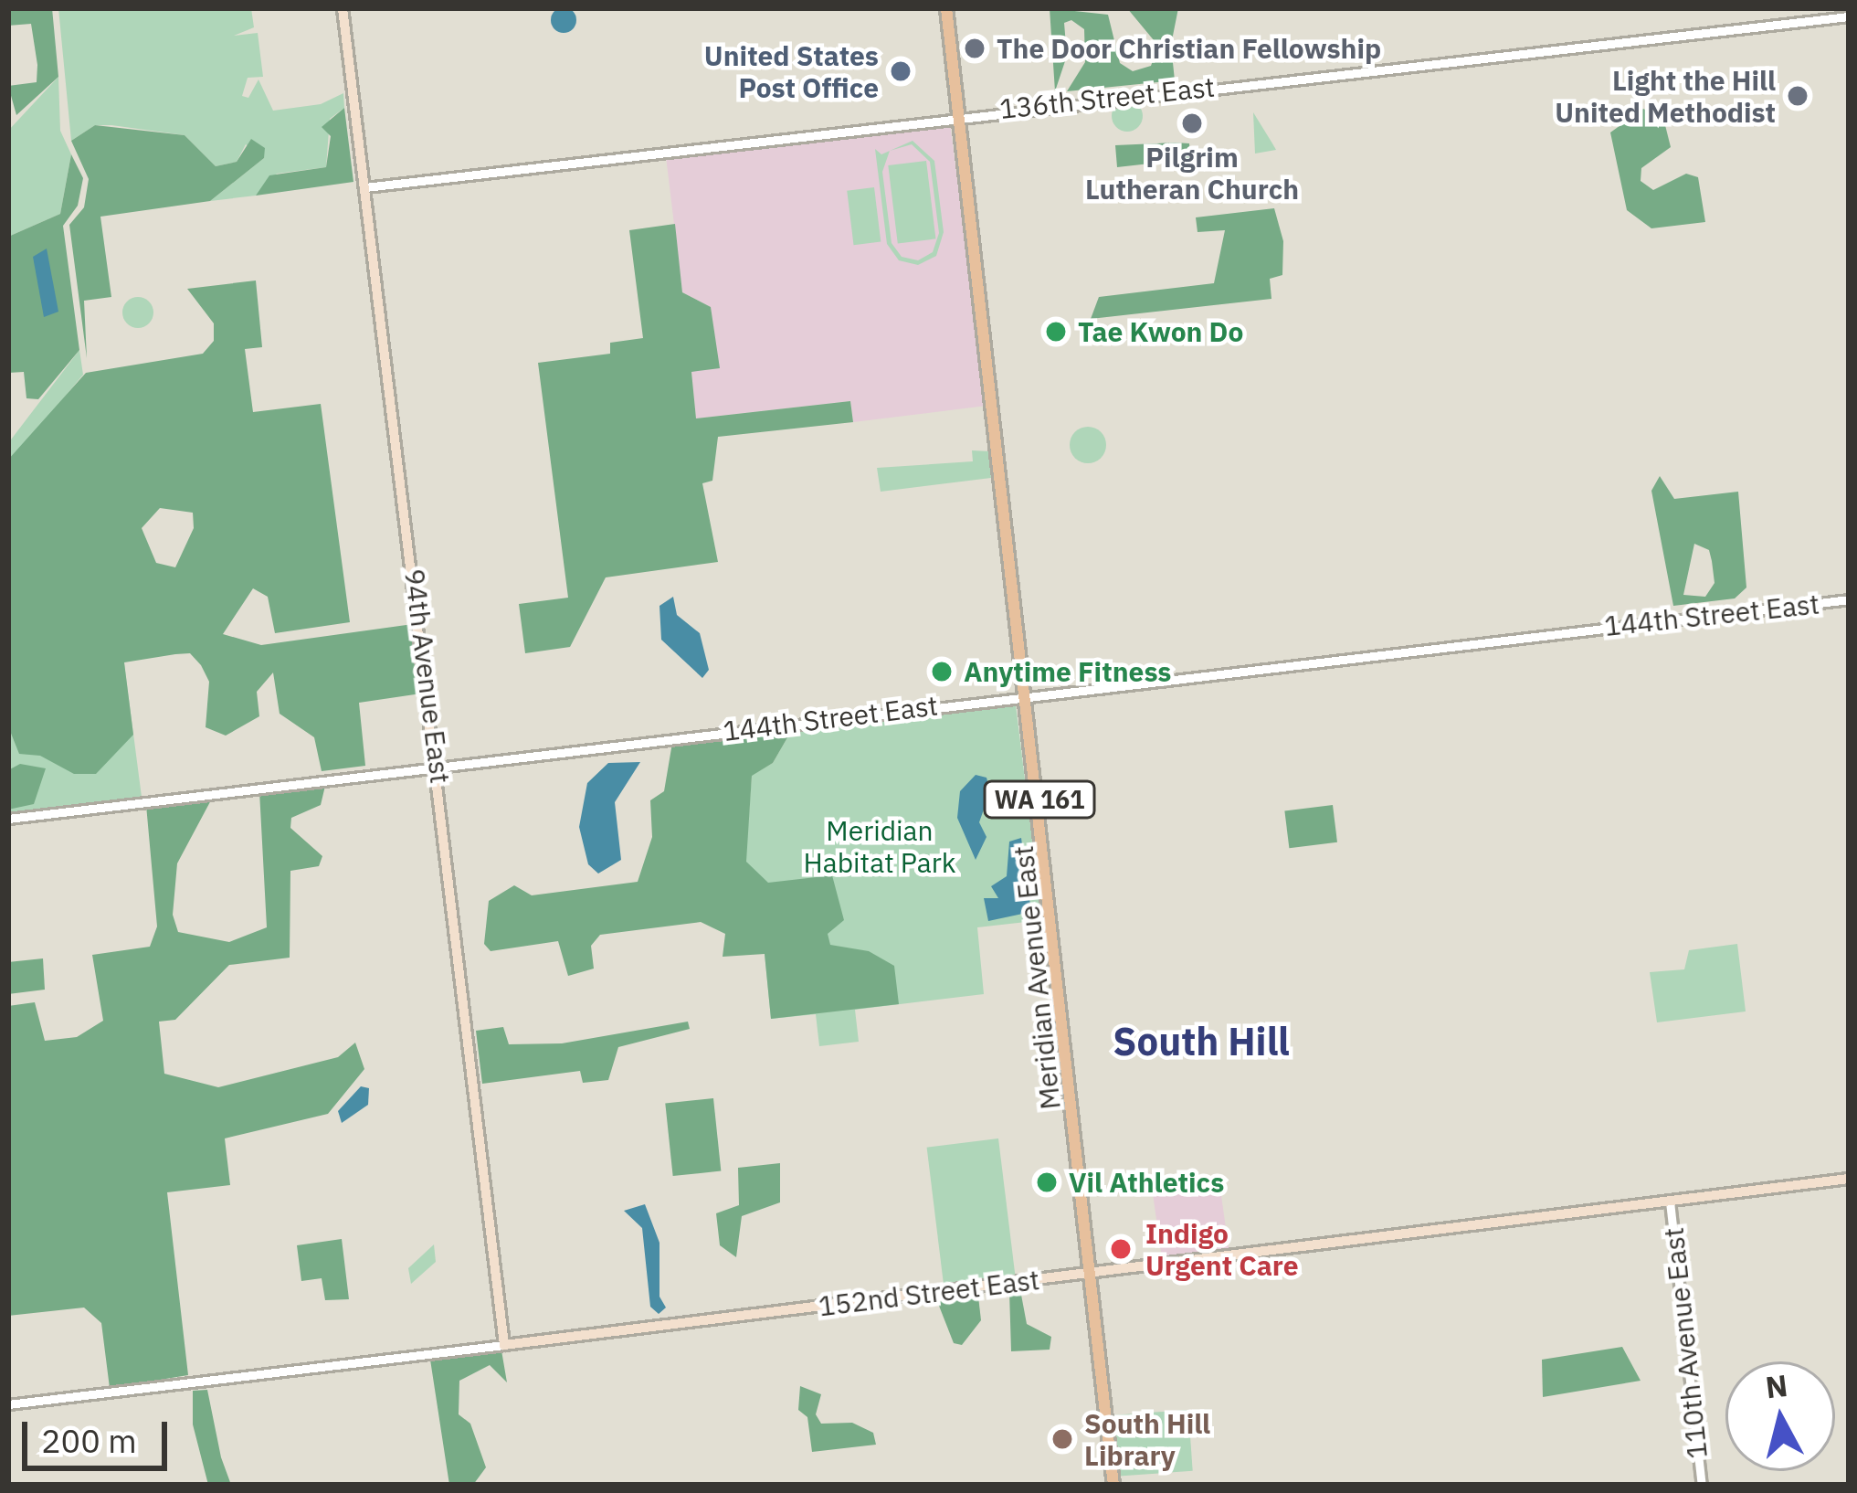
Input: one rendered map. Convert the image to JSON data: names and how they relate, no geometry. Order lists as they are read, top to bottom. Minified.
{"streets":{"main road":["94th Avenue East","WA 161","Meridian Avenue East","152nd Street East"],"street":["136th Street East","144th Street East","110th Avenue East"]},"crossings":[["136th Street East","94th Avenue East"],["136th Street East","Meridian Avenue East"],["144th Street East","94th Avenue East"],["144th Street East","Meridian Avenue East"],["94th Avenue East","152nd Street East"],["Meridian Avenue East","152nd Street East"],["152nd Street East","110th Avenue East"]],"districts":["South Hill"],"parks":["Meridian Habitat Park"],"places":["The Door Christian Fellowship","United States Post Office","Light the Hill United Methodist","Pilgrim Lutheran Church","Tae Kwon Do","Anytime Fitness","Vil Athletics","Indigo Urgent Care","South Hill Library"],"scale_bar":"200 m","north":"top"}
